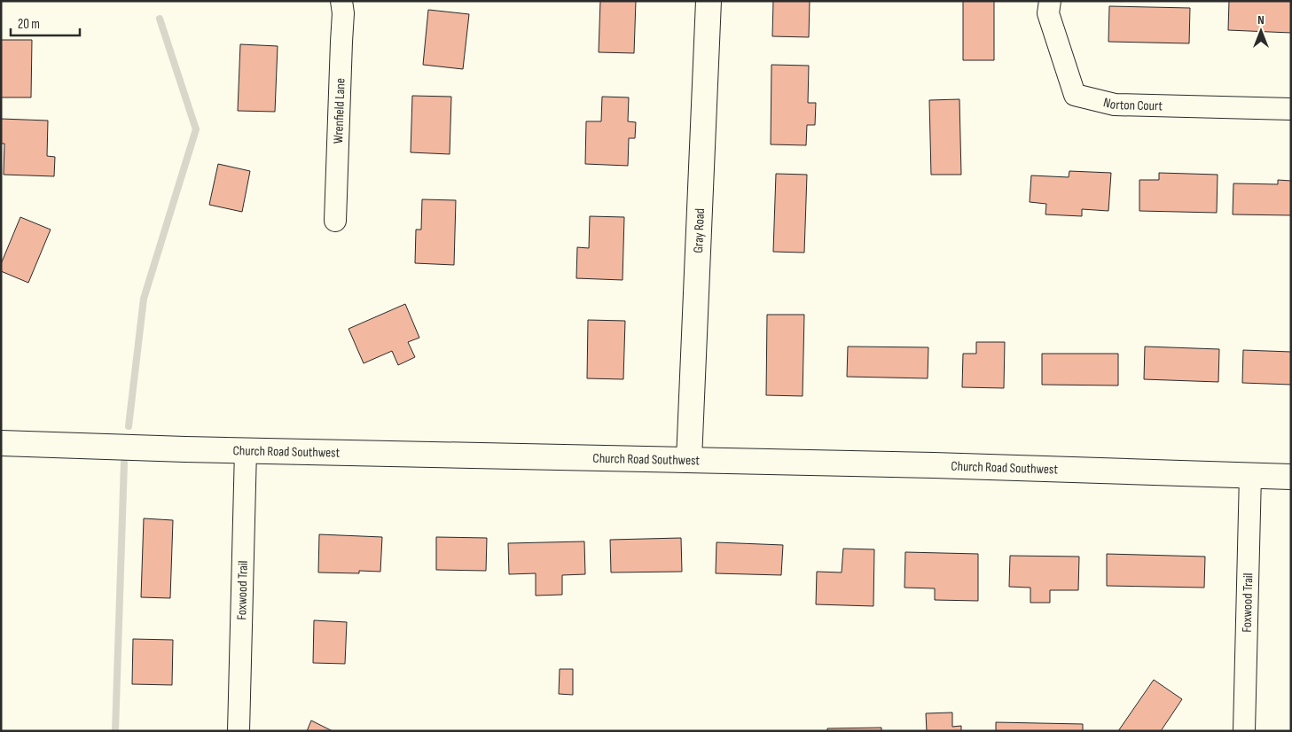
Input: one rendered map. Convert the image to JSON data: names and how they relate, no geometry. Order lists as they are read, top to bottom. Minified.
{"streets":{"street":["Norton Court","Wrenfield Lane","Gray Road","Church Road Southwest","Foxwood Trail"]},"crossings":[["Gray Road","Church Road Southwest"],["Church Road Southwest","Foxwood Trail"]],"scale_bar":"20 m","north":"top"}
